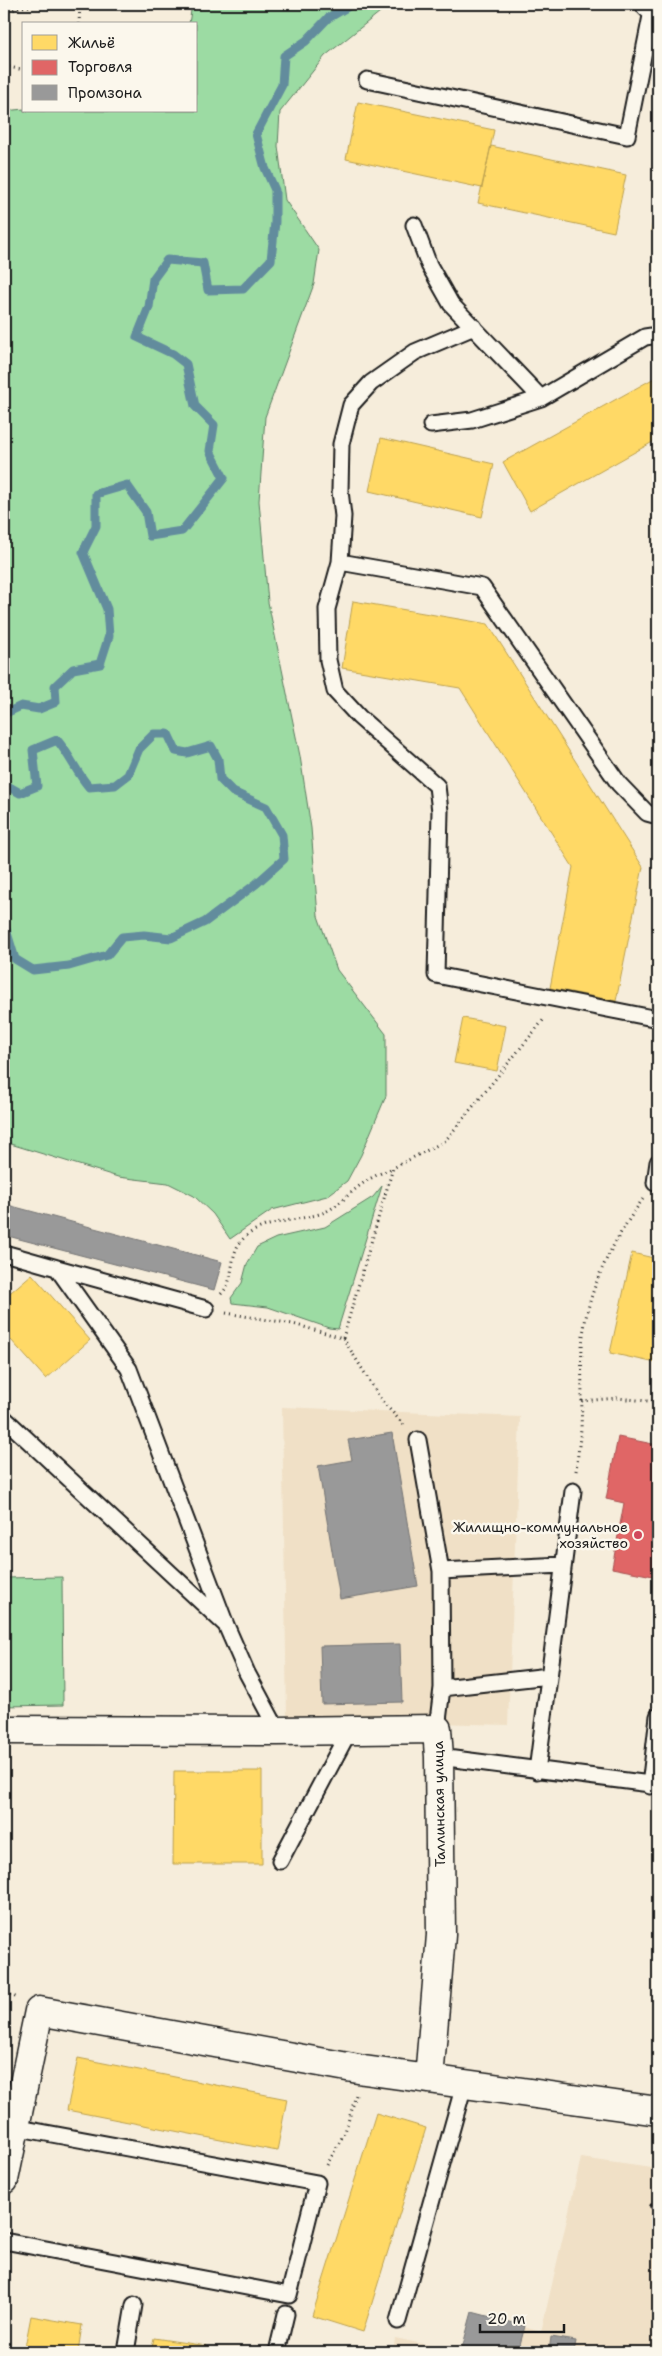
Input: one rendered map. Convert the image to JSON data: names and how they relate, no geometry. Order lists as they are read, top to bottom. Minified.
{"streets":{"street":["Таллинская улица"]},"places":["Жилищно-коммунальное хозяйство"],"legend":["Жильё","Торговля","Промзона"],"scale_bar":"20 m"}
